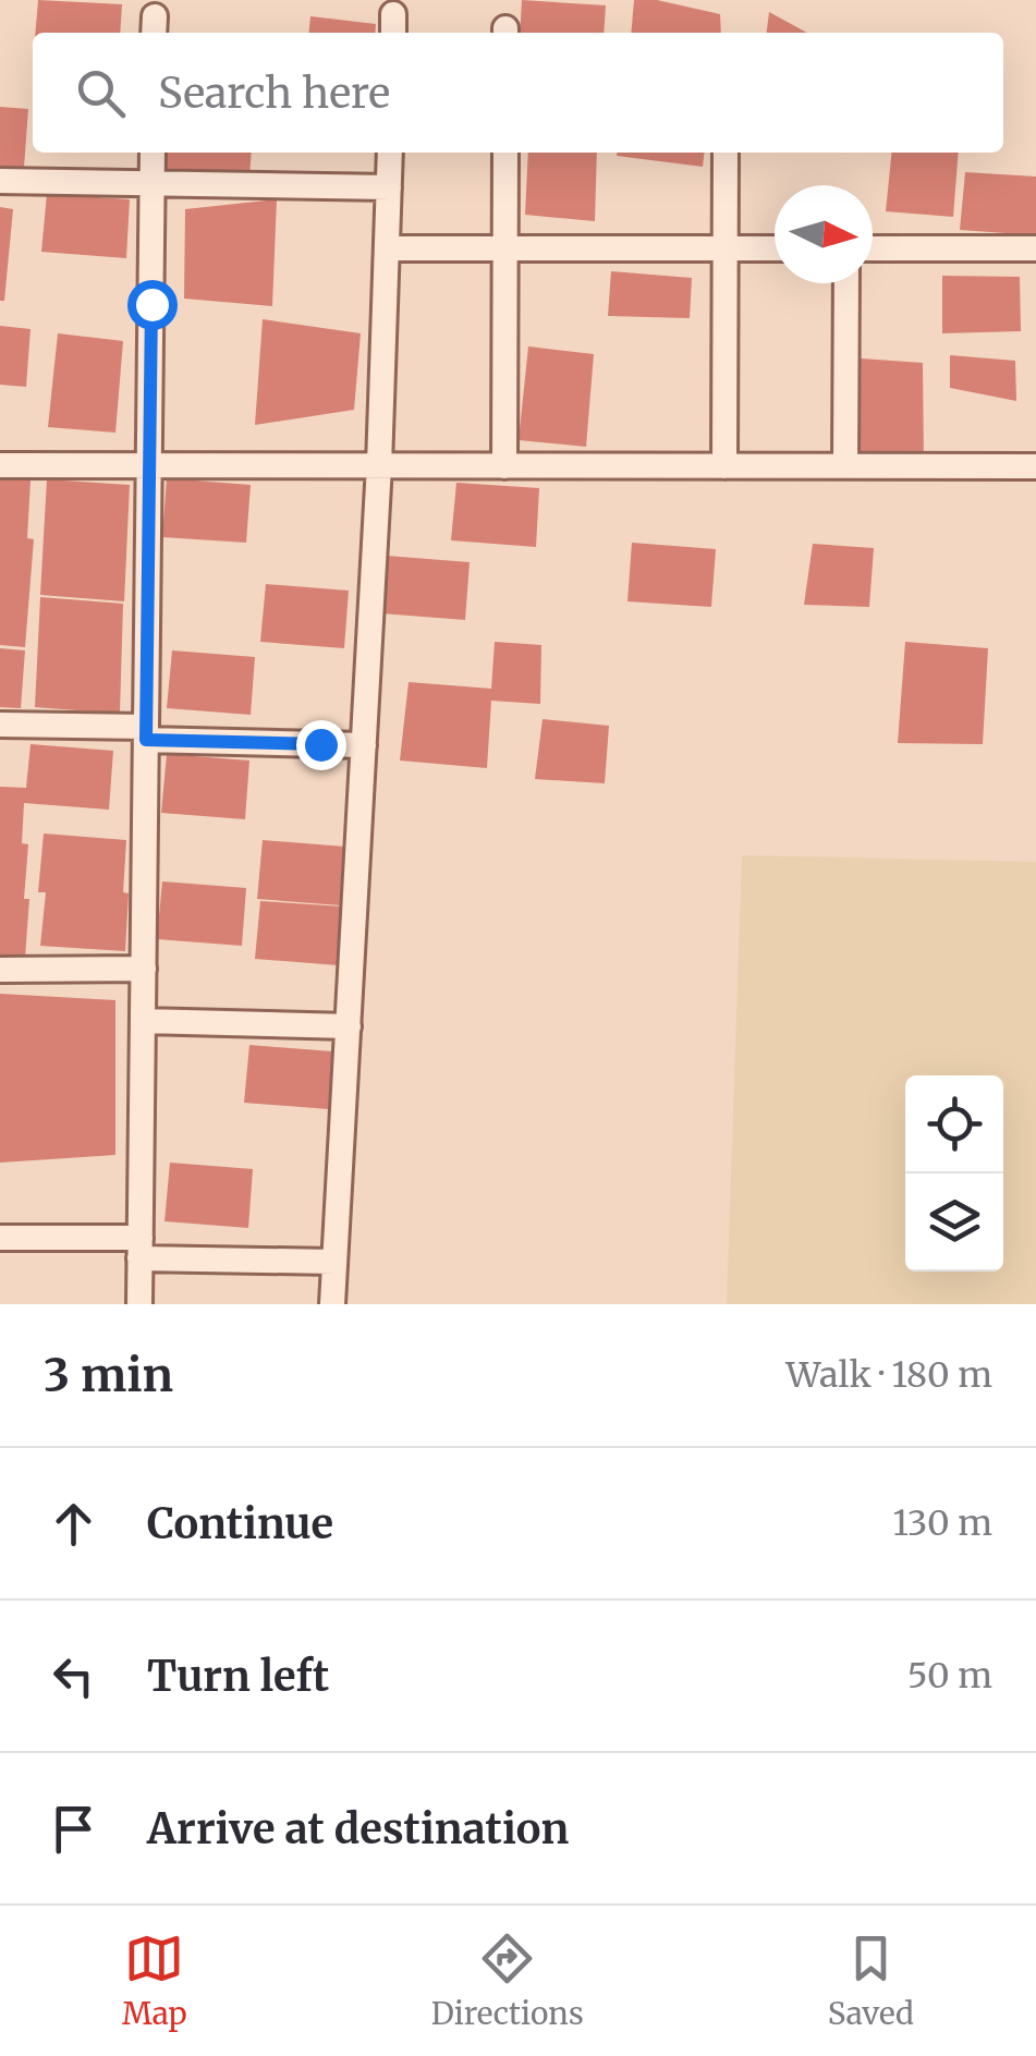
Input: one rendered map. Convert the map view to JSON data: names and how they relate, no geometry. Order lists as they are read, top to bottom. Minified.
{"north":"right","page":{"search":"Search here","heading":["3 min","Walk · 180 m"],"list":[["Continue","130 m"],["Turn left","50 m"],"Arrive at destination"],"nav":["Map","Directions","Saved"]}}
